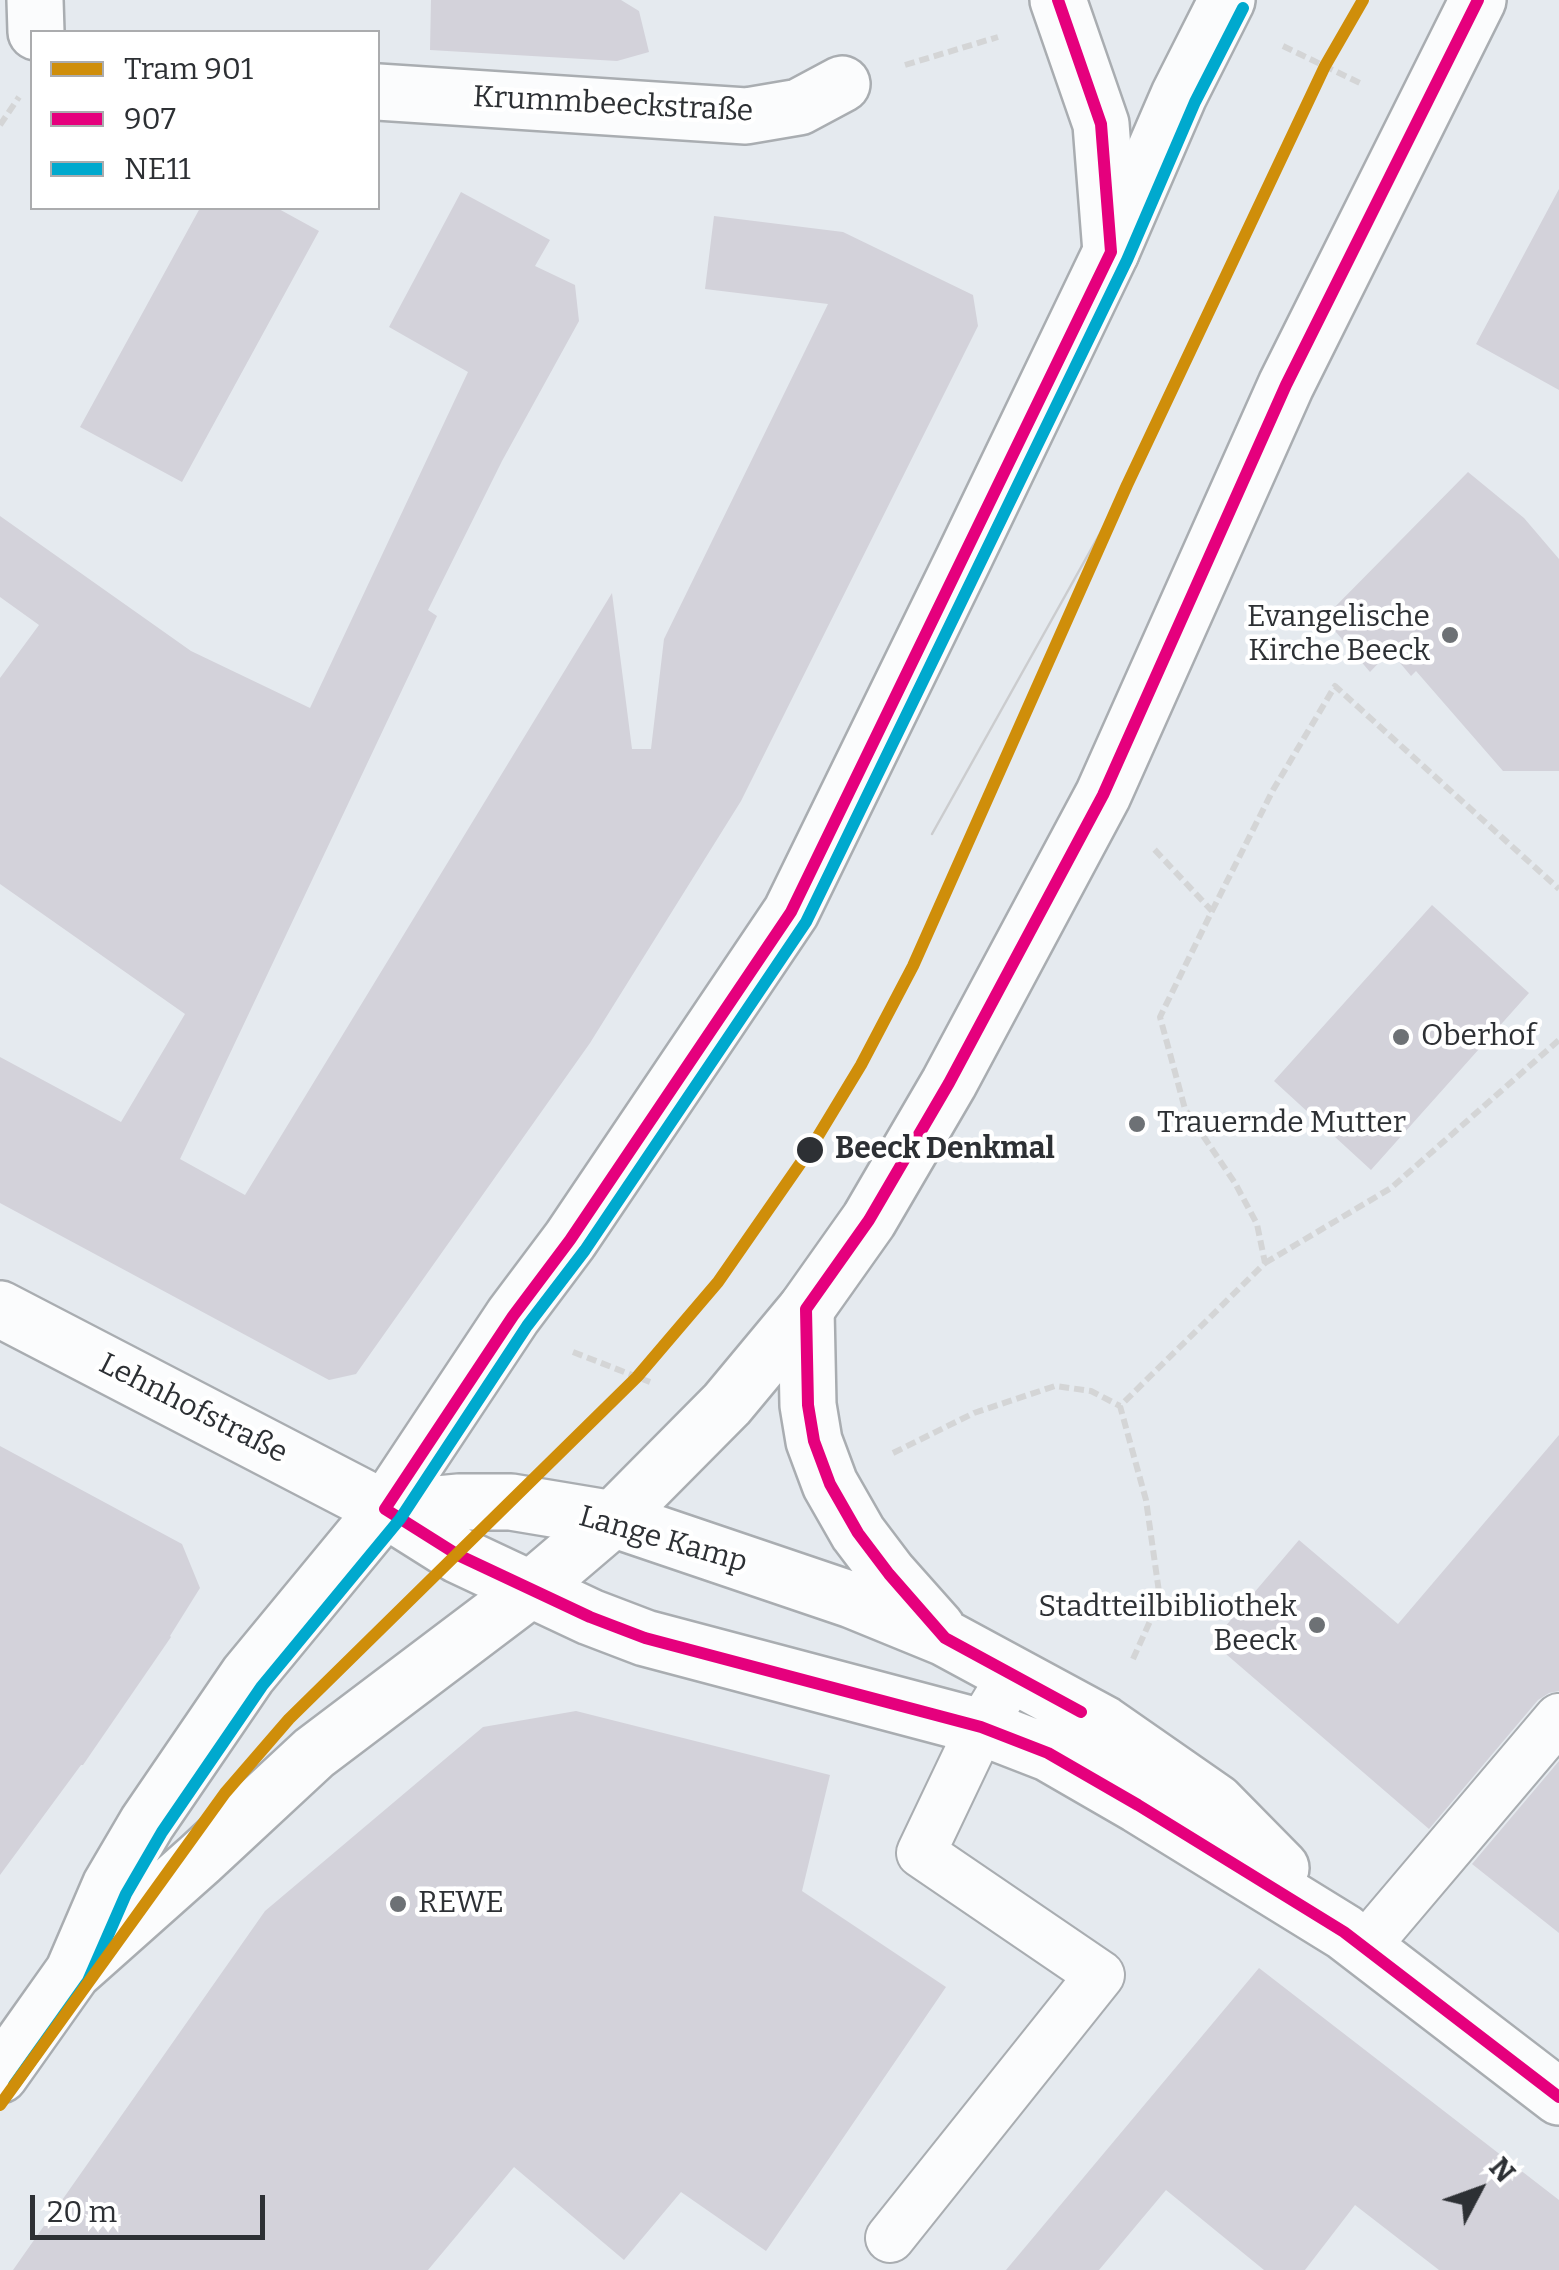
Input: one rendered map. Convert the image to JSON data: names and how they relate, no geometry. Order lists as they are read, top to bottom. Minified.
{"streets":{"main road":["Krummbeeckstraße","Lehnhofstraße","Lange Kamp"]},"crossings":[["Lehnhofstraße","Lange Kamp"]],"places":["Evangelische Kirche Beeck","Oberhof","Trauernde Mutter","Beeck Denkmal","Stadtteilbibliothek Beeck","REWE"],"lines":["tram line 901","transit line 907","transit line NE11"],"legend":["Tram 901","907","NE11"],"scale_bar":"20 m","north":"top right"}
